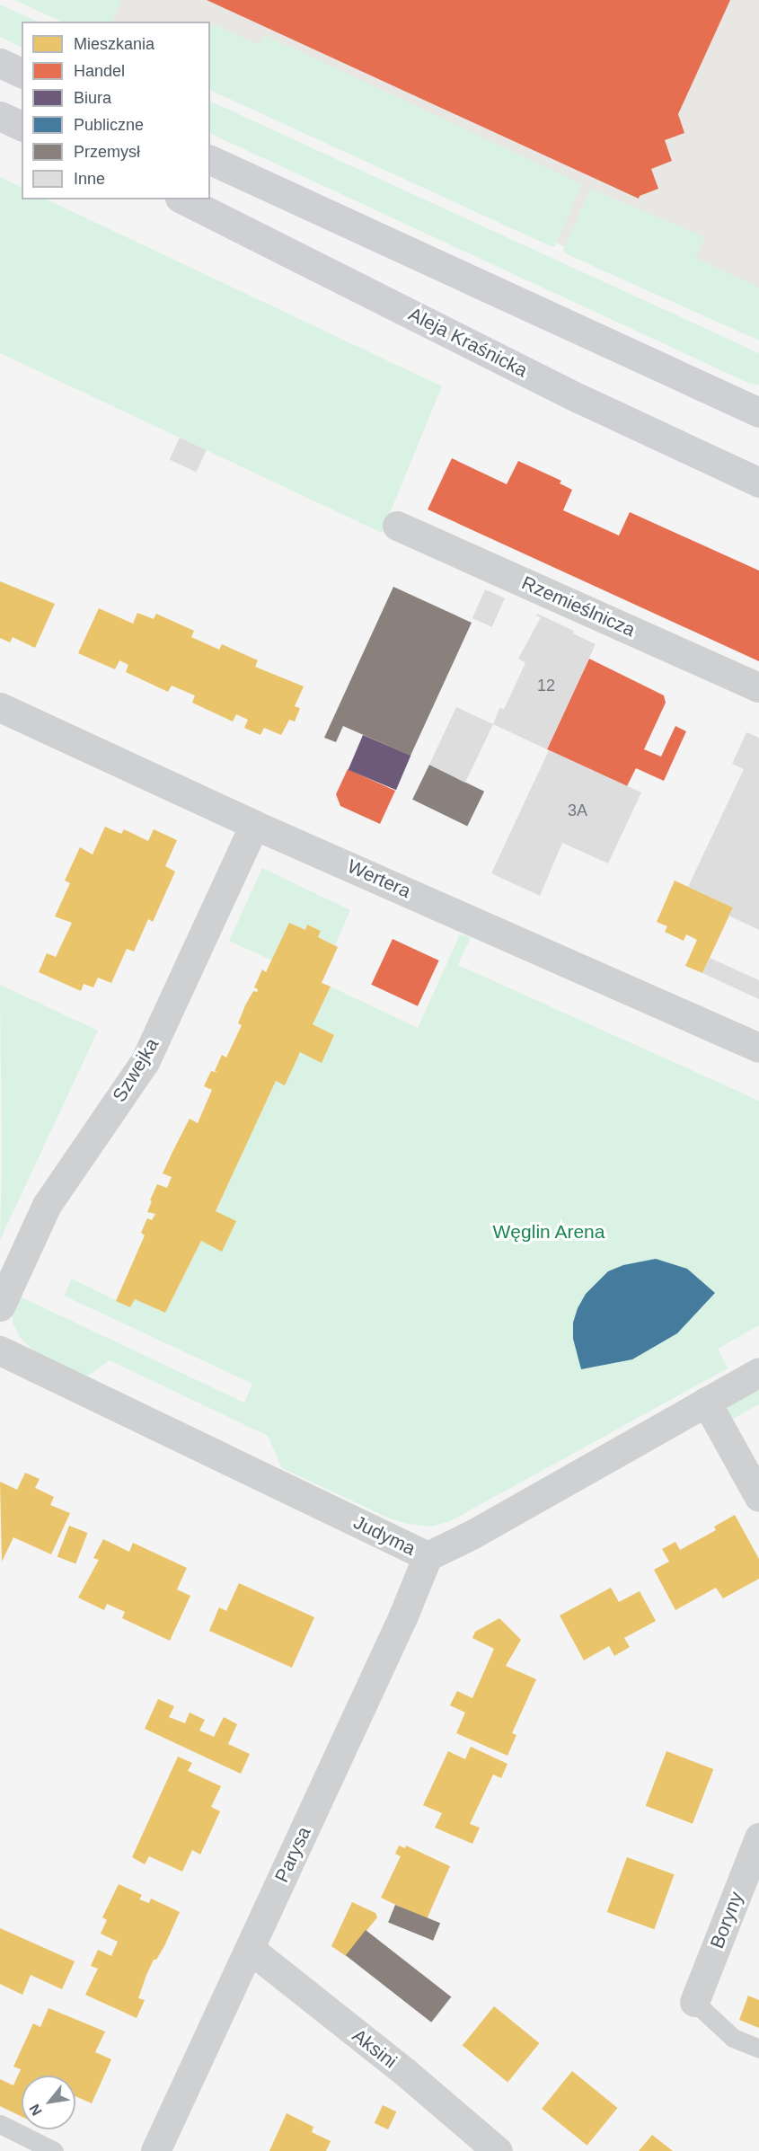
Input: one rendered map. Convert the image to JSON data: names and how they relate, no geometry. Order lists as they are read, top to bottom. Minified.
{"streets":{"main road":["Aleja Kraśnicka"],"street":["Rzemieślnicza","Wertera","Szwejka","Judyma","Parysa","Boryny","Aksini"]},"crossings":[["Wertera","Szwejka"],["Judyma","Parysa"],["Parysa","Aksini"]],"parks":["Węglin Arena"],"house_numbers":["12","3A"],"legend":["Mieszkania","Handel","Biura","Publiczne","Przemysł","Inne"],"north":"bottom left"}
